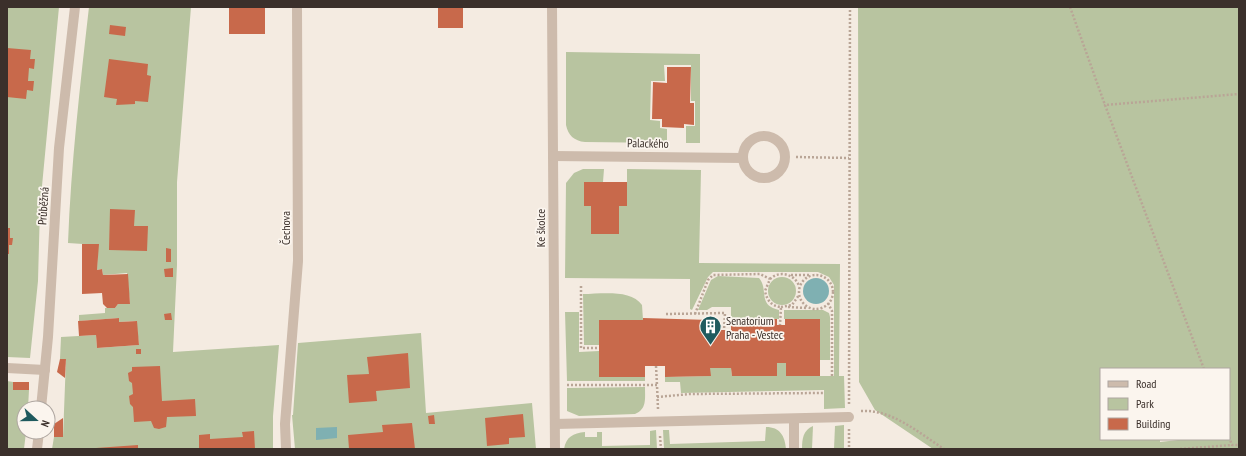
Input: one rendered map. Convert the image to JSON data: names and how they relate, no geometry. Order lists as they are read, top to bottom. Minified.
{"streets":{"street":["Palackého","Průběžná","Čechova","Ke školce"]},"crossings":[["Palackého","Ke školce"]],"places":{"building":["Senatorium Praha - Vestec"]},"legend":["Road","Park","Building"],"north":"right"}
